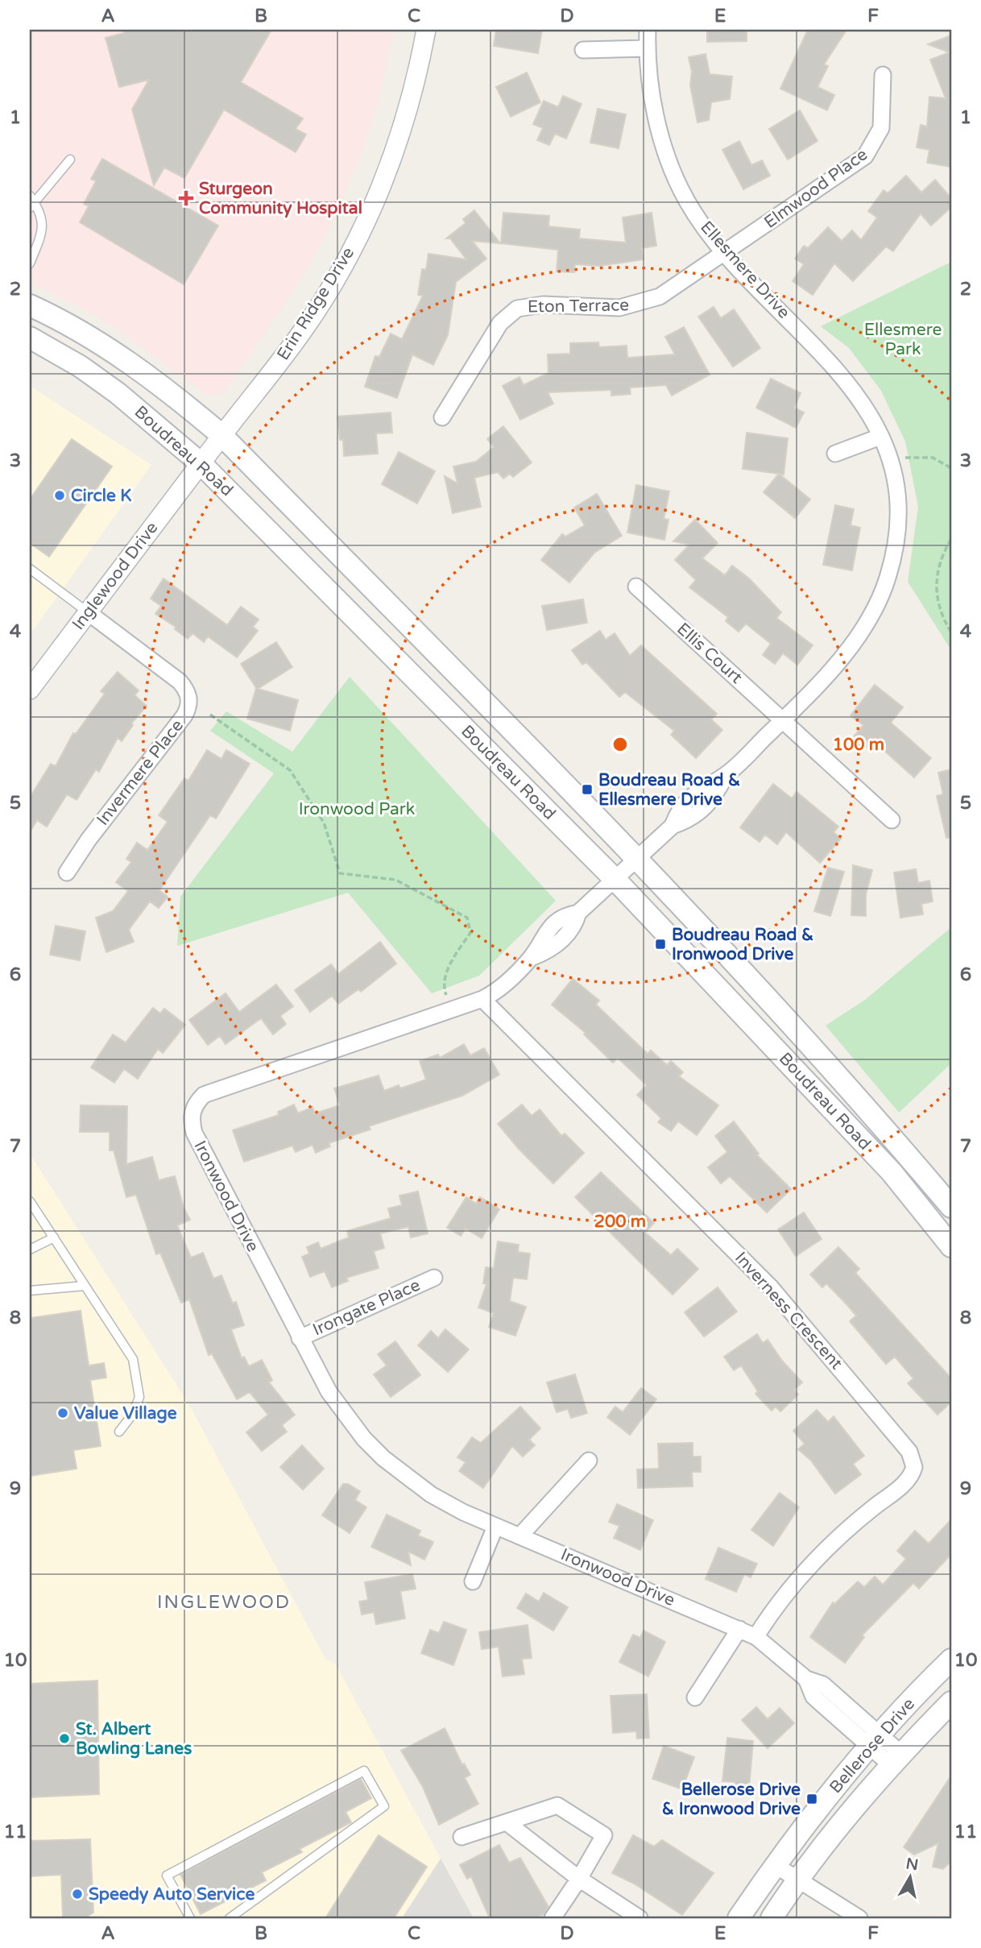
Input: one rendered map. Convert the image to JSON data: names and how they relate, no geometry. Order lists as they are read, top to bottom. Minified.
{"streets":{"main road":["Boudreau Road","Bellerose Drive"],"street":["Elmwood Place","Ellesmere Drive","Erin Ridge Drive","Eton Terrace","Inglewood Drive","Ellis Court","Invermere Place","Ironwood Drive","Irongate Place","Inverness Crescent"]},"crossings":[["Elmwood Place","Ellesmere Drive"],["Elmwood Place","Eton Terrace"],["Ellesmere Drive","Eton Terrace"],["Ellesmere Drive","Boudreau Road"],["Ellesmere Drive","Ellis Court"],["Ellesmere Drive","Ironwood Drive"],["Erin Ridge Drive","Boudreau Road"],["Erin Ridge Drive","Inglewood Drive"],["Boudreau Road","Inglewood Drive"],["Boudreau Road","Ironwood Drive"],["Inglewood Drive","Invermere Place"],["Ironwood Drive","Irongate Place"],["Ironwood Drive","Inverness Crescent"],["Ironwood Drive","Bellerose Drive"]],"districts":["INGLEWOOD"],"parks":["Ellesmere Park","Ironwood Park"],"places":{"health":["Sturgeon Community Hospital"],"other":["Circle K","Value Village","St. Albert Bowling Lanes","Speedy Auto Service"],"transit":["Boudreau Road & Ellesmere Drive","Boudreau Road & Ironwood Drive","Bellerose Drive & Ironwood Drive"]},"north":"top","grid":{"columns":["A","B","C","D","E","F"],"rows":["1","2","3","4","5","6","7","8","9","10","11"]},"rings":["100 m","200 m"]}
